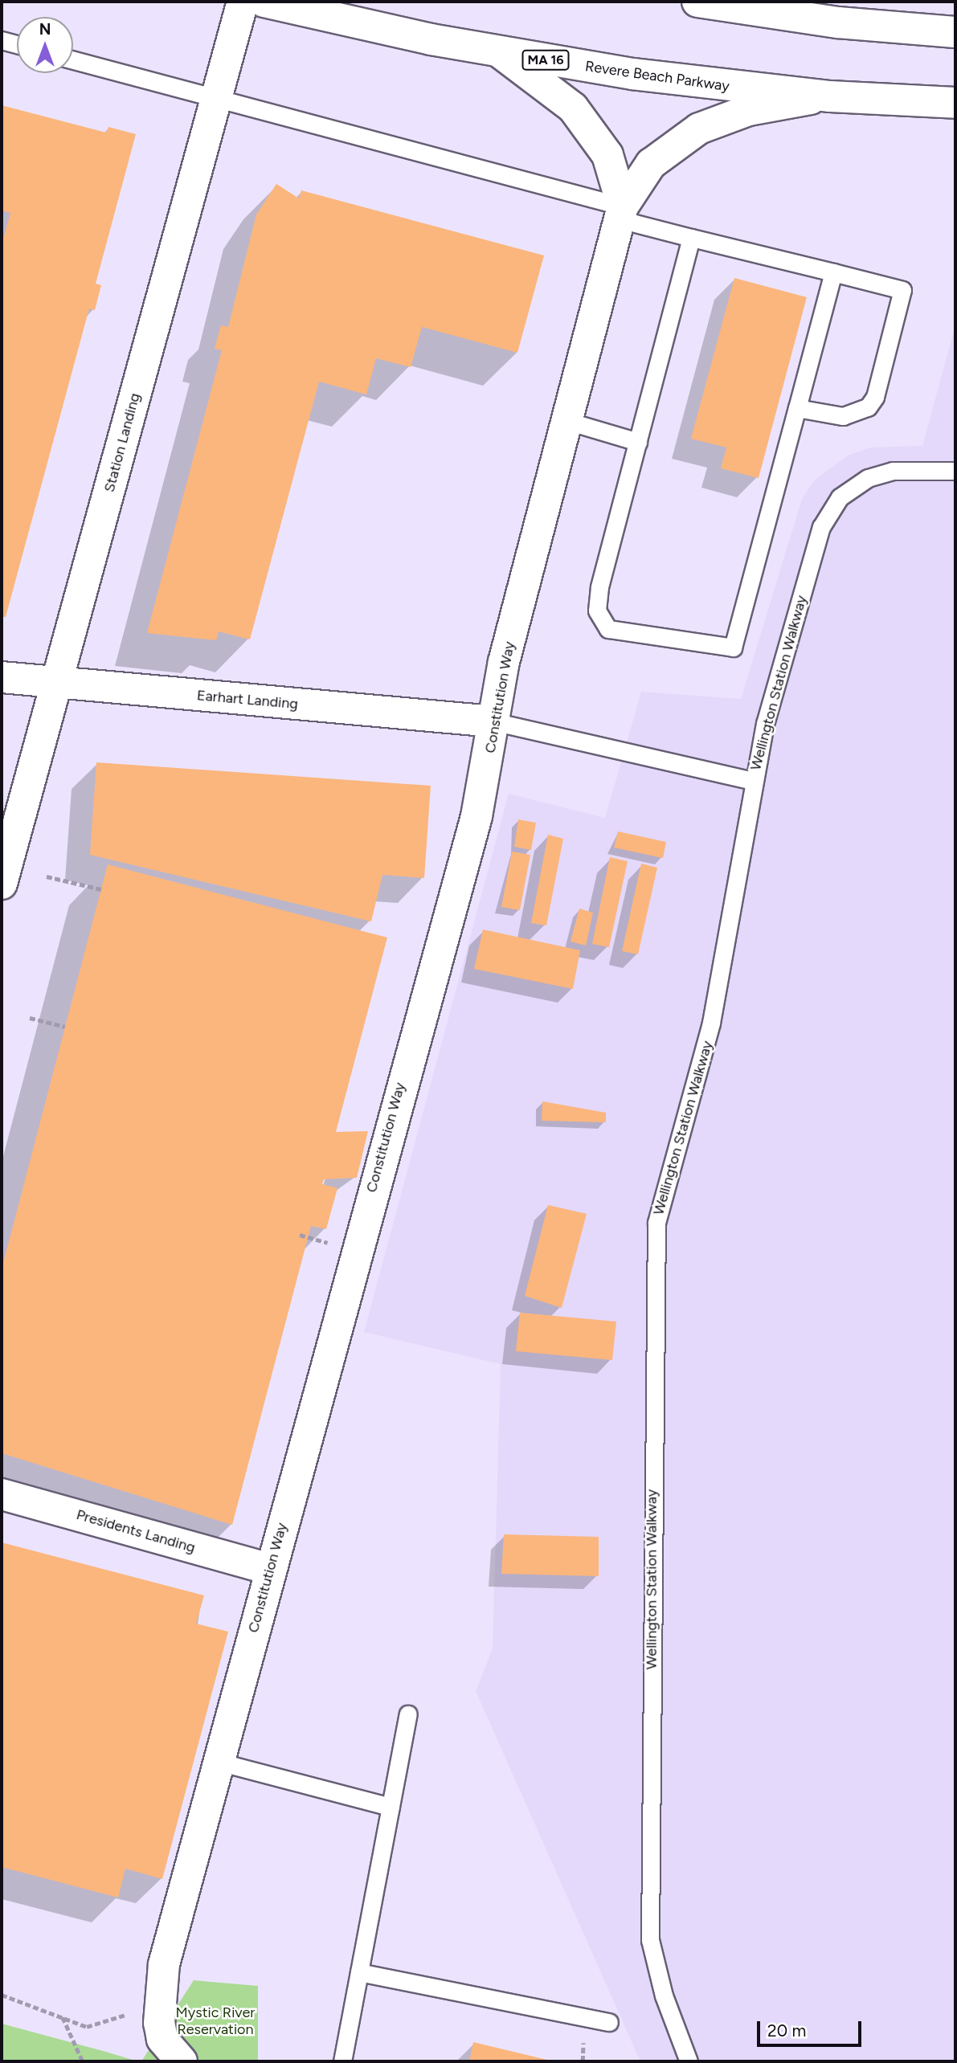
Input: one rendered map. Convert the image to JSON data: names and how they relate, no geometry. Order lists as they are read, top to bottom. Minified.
{"streets":{"main road":["MA 16","Revere Beach Parkway","Station Landing","Constitution Way","Earhart Landing","Presidents Landing"],"lane":["Wellington Station Walkway"]},"crossings":[["Revere Beach Parkway","Constitution Way"],["Station Landing","Earhart Landing"],["Constitution Way","Earhart Landing"],["Constitution Way","Presidents Landing"]],"parks":["Mystic River Reservation"],"scale_bar":"20 m","north":"top"}
